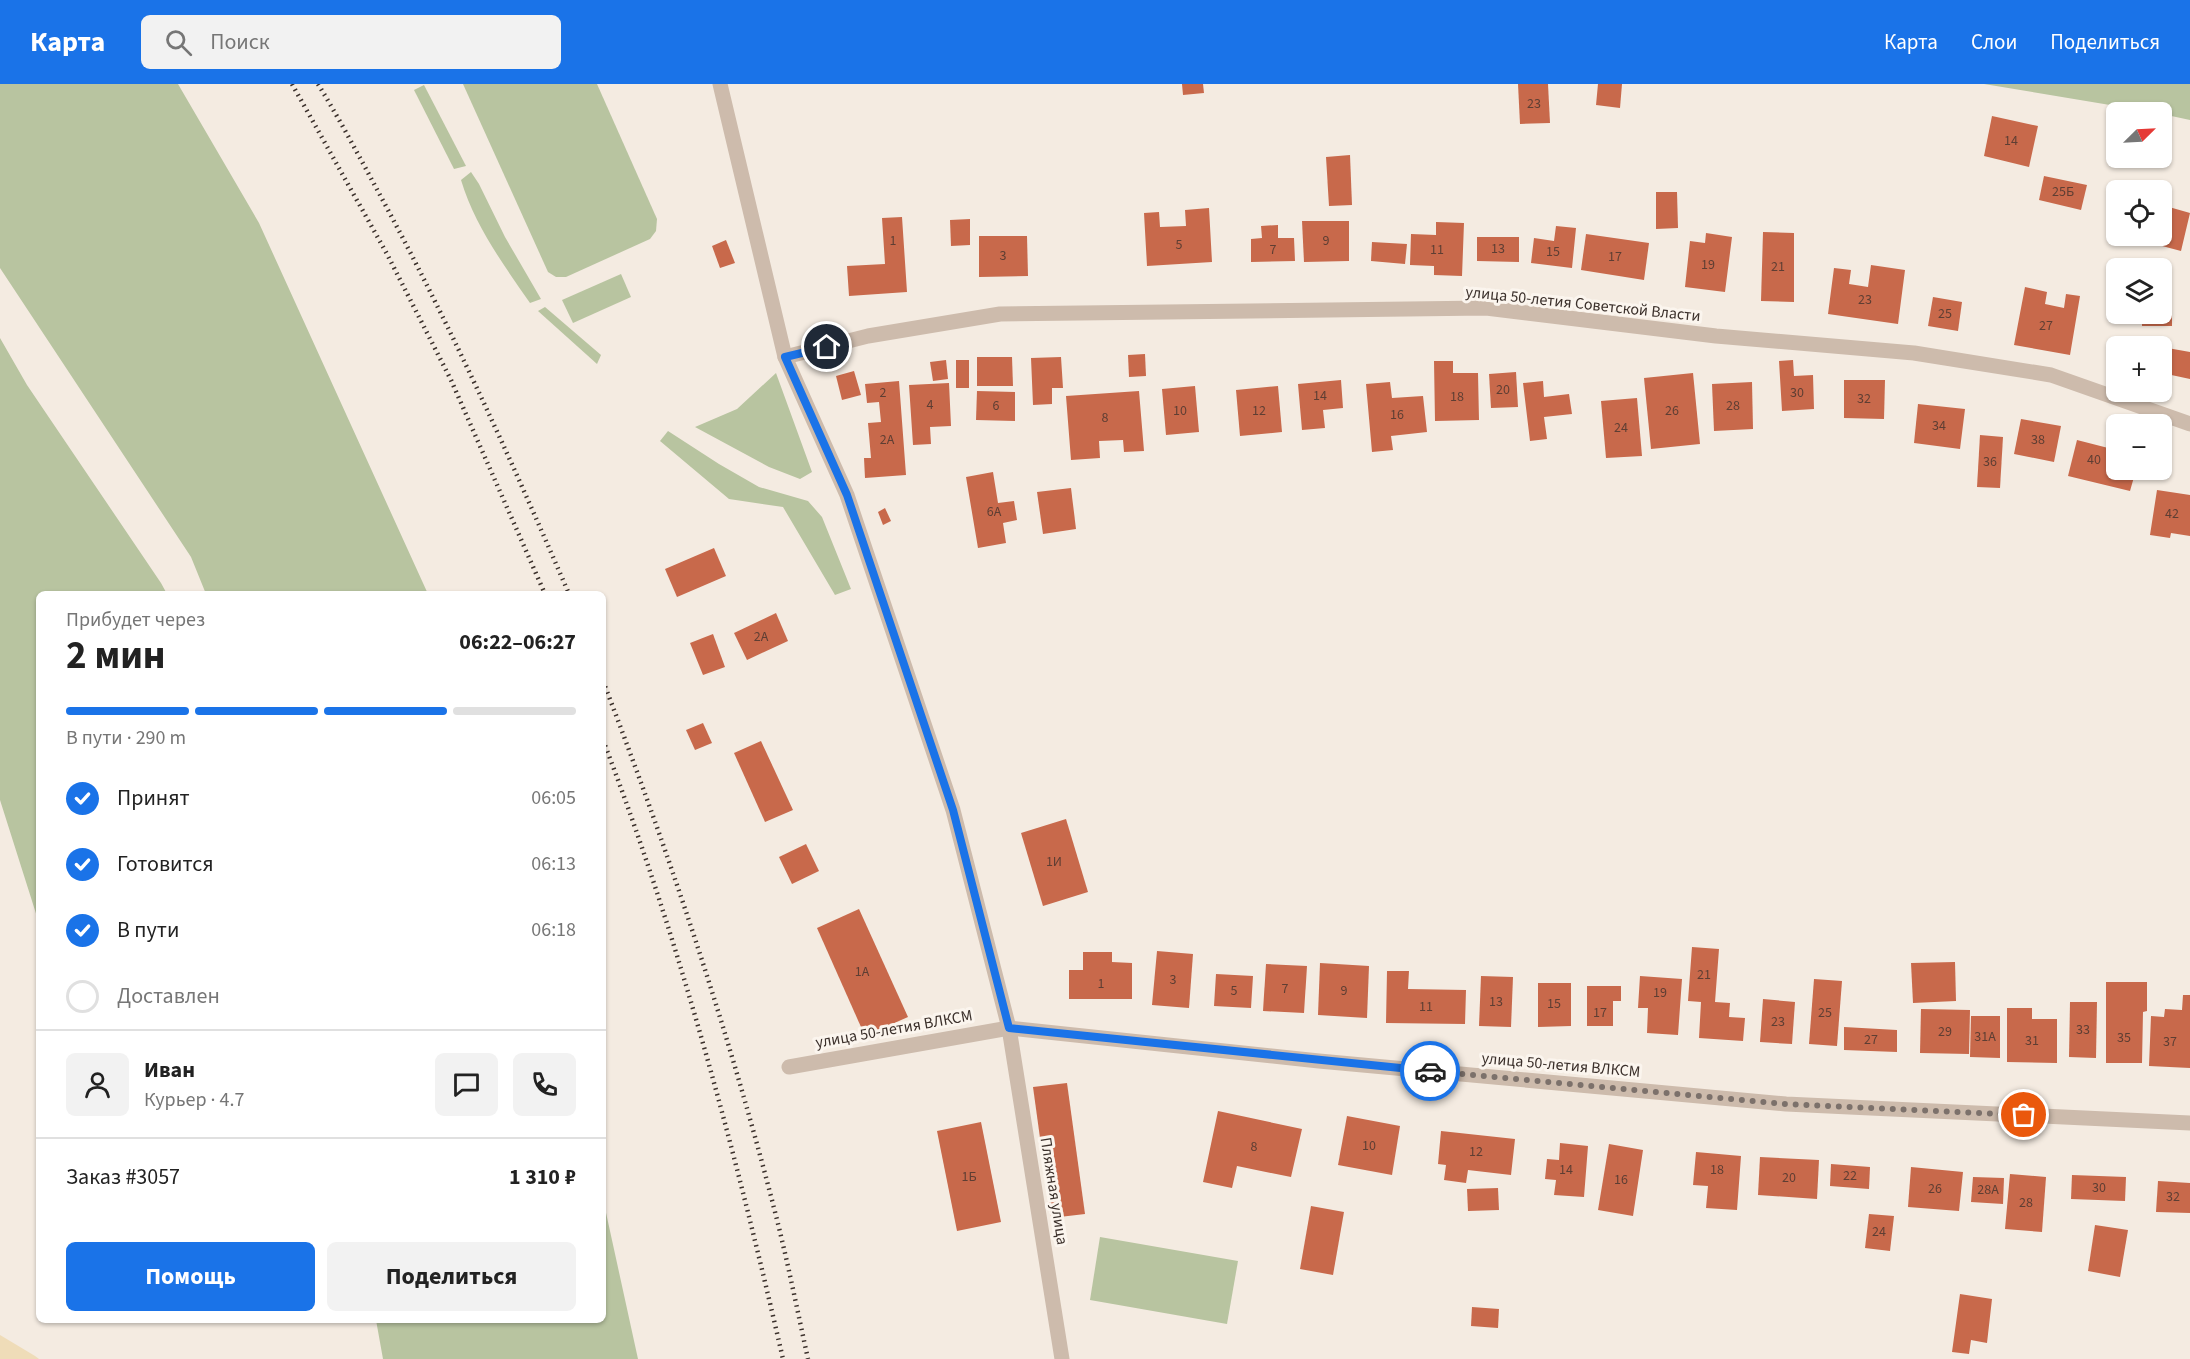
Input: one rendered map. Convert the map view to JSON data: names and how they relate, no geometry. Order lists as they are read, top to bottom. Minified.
{"streets":{"street":["улица 50-летия Советской Власти","улица 50-летия ВЛКСМ","Пляжная улица"]},"crossings":[["улица 50-летия Советской Власти","Пляжная улица"],["улица 50-летия ВЛКСМ","Пляжная улица"]],"house_numbers":["23","14","25Б","1","9","5","13","7","11","15","3","17","19","21","23","25","27","20","2","30","14","18","32","4","6","28","10","12","26","16","8","34","24","2А","38","40","36","6А","42","2А","1И","1А","21","3","1","7","5","9","19","13","15","11","17","25","23","33","29","31А","35","27","31","37","10","8","12","14","18","22","1Б","20","16","30","26","28А","32","28","24"],"north":"top right","page":{"header":"Карта","search":"Поиск","nav":["Карта","Слои","Поделиться"],"map_buttons":["+","−"],"heading":["2 мин","Прибудет через","06:22–06:27"],"panel":["Иван","Курьер · 4.7","Заказ #3057","1 310 ₽"],"bar":"В пути · 290 m","list":[["Принят","06:05"],["Готовится","06:13"],["В пути","06:18"],"Доставлен"],"buttons":["Помощь","Поделиться"]}}
